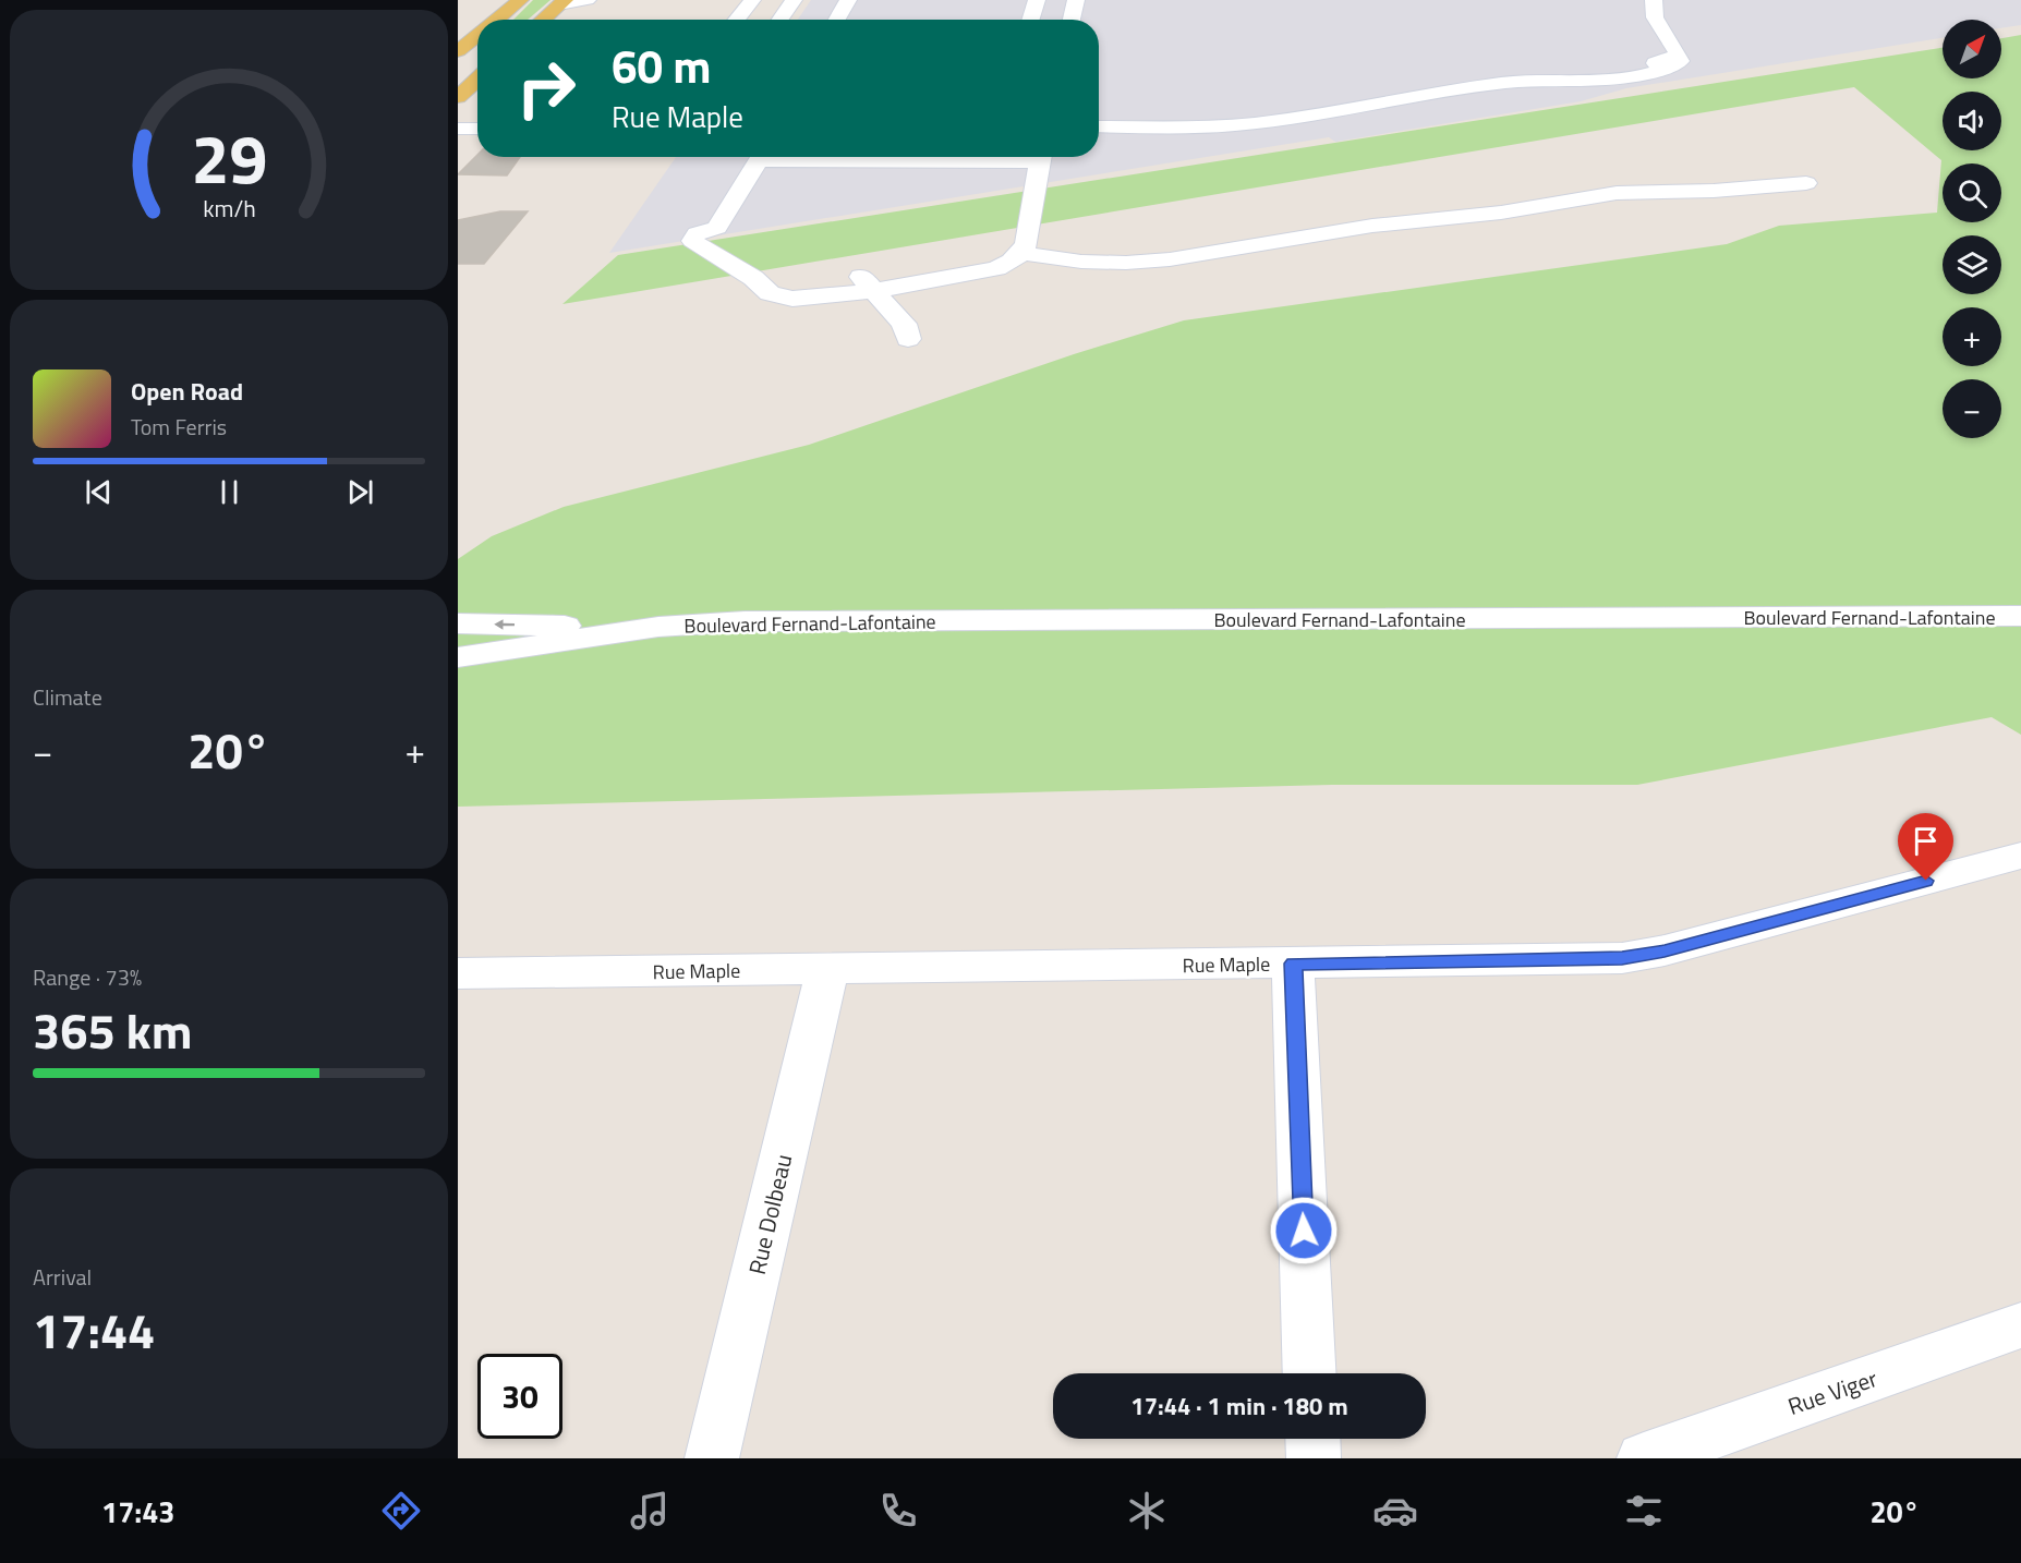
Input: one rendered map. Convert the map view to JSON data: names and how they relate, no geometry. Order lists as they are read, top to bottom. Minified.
{"streets":{"street":["Boulevard Fernand-Lafontaine","Rue Maple","Rue Dolbeau","Rue Viger"]},"crossings":[["Rue Maple","Rue Dolbeau"]],"north":"top right","page":{"map_buttons":["+","−"],"turn":["60 m","Rue Maple"],"song":["Open Road","Tom Ferris"],"tile":["Climate",["Range · 73%","365 km"],["Arrival","17:44"]],"heat":["−","20°","+"],"limit":"30","trip":"17:44 · 1 min · 180 m","tabs":["17:43","20°"],"gauge":["29","km/h"]}}
